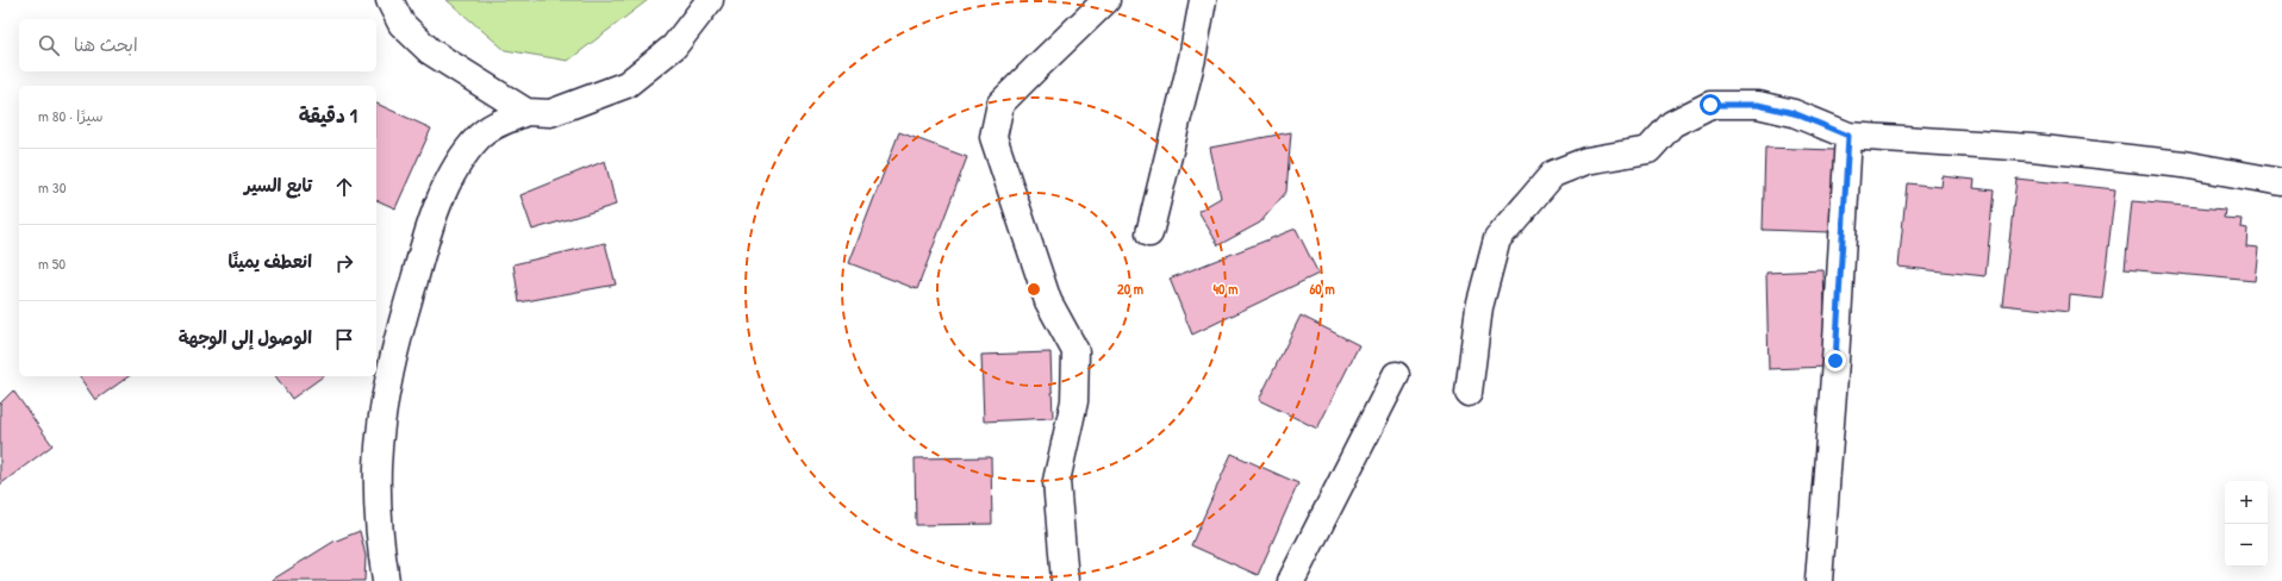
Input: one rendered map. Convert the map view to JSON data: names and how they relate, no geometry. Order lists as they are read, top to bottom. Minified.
{"page":{"search":"ابحث هنا","heading":["1 دقيقة","سيرًا · 80 m"],"list":[["تابع السير","30 m"],["انعطف يمينًا","50 m"],"الوصول إلى الوجهة"],"map_buttons":["+","−"]},"rings":["20 m","40 m","60 m"]}
